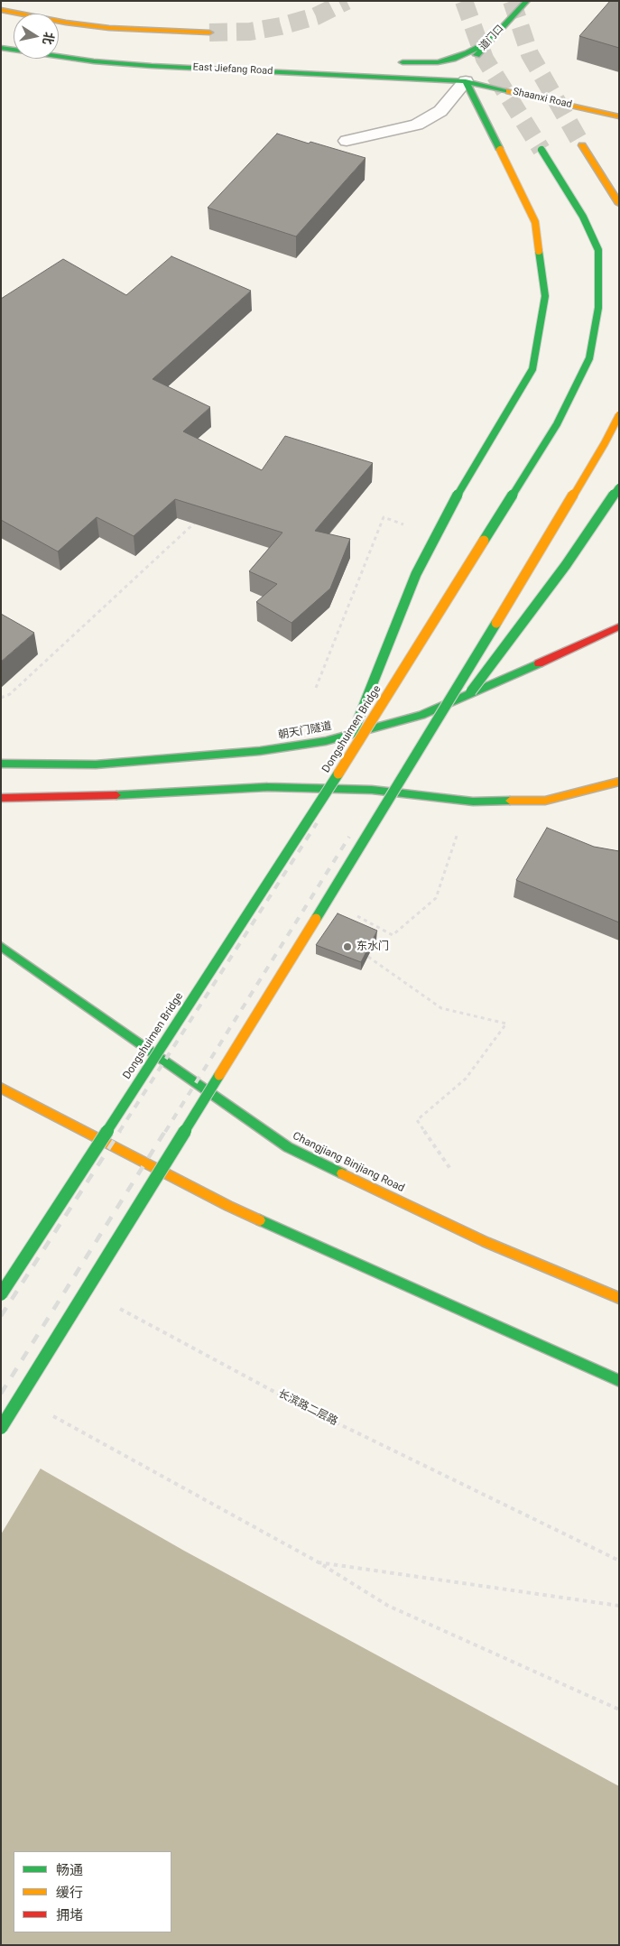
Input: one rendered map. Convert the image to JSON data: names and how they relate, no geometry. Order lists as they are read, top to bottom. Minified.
{"streets":{"main road":["道门口","East Jiefang Road","Shaanxi Road","Dongshuimen Bridge","朝天门隧道","Changjiang Binjiang Road"],"path":["长滨路二层路"]},"crossings":[["道门口","East Jiefang Road"],["道门口","Shaanxi Road"],["East Jiefang Road","Shaanxi Road"]],"places":["东水门"],"legend":["畅通","缓行","拥堵"],"north":"right"}
